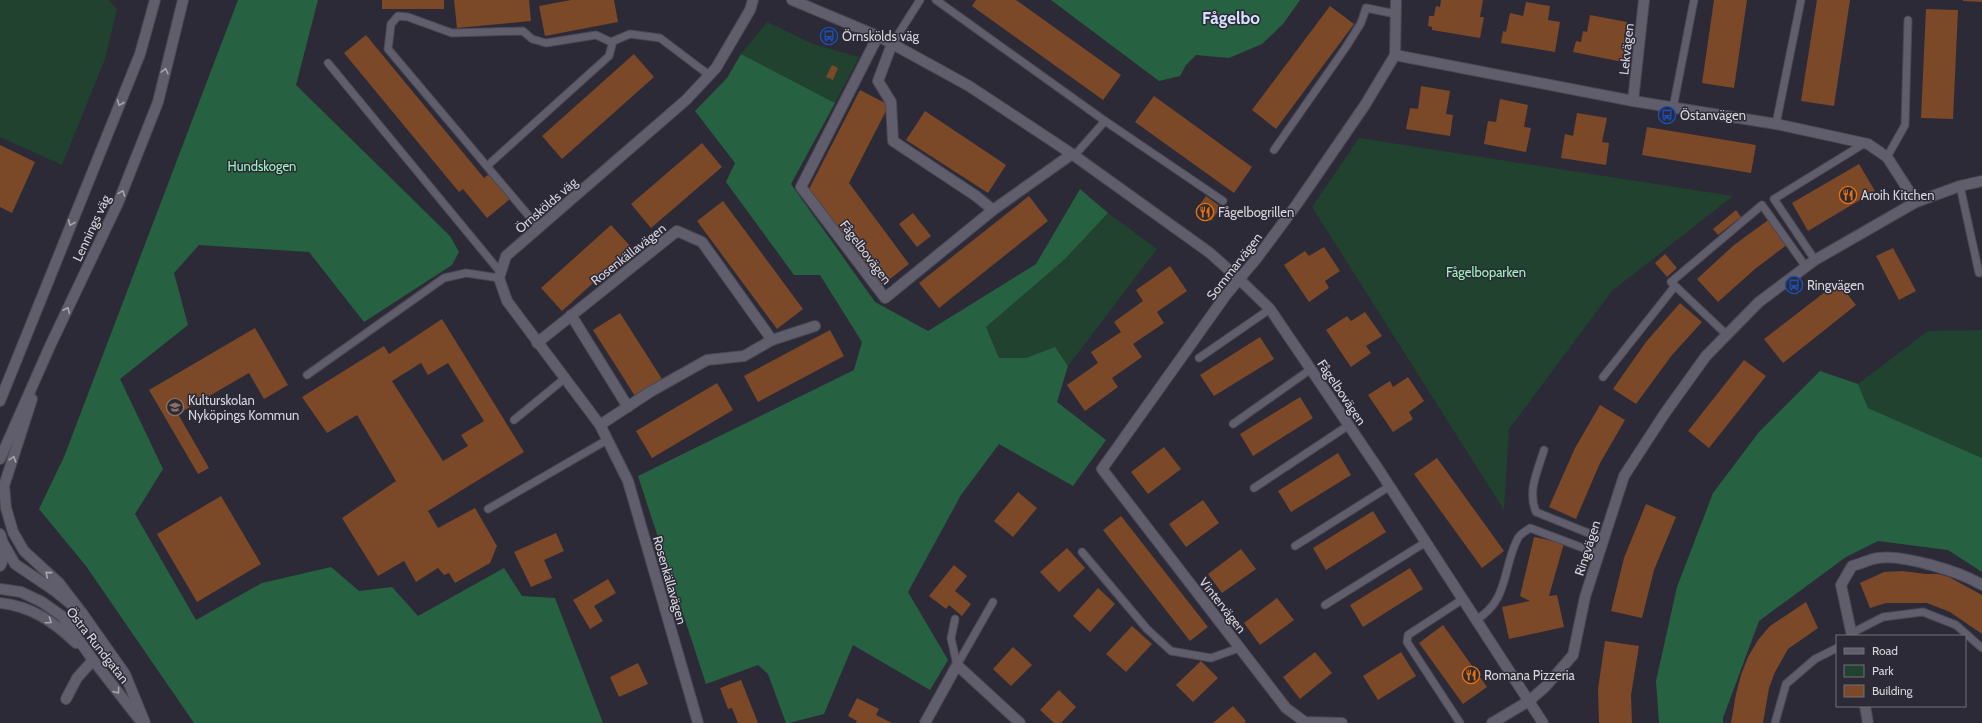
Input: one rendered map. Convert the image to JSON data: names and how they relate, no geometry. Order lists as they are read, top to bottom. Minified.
{"streets":{"street":["Lekvägen","Örnskölds väg","Lennings väg","Fågelbovägen","Rosenkällavägen","Sommarvägen","Ringvägen","Vintervägen","Östra Rundgatan"]},"crossings":[["Örnskölds väg","Rosenkällavägen"],["Fågelbovägen","Sommarvägen"],["Fågelbovägen","Ringvägen"],["Sommarvägen","Vintervägen"]],"districts":["Fågelbo"],"parks":["Hundskogen","Fågelboparken"],"places":{"bus stop":["Örnskölds väg","Östanvägen","Ringvägen"],"restaurant":["Aroih Kitchen","Fågelbogrillen","Romana Pizzeria"],"school or university":["Kulturskolan Nyköpings Kommun"]},"legend":["Road","Park","Building"]}
